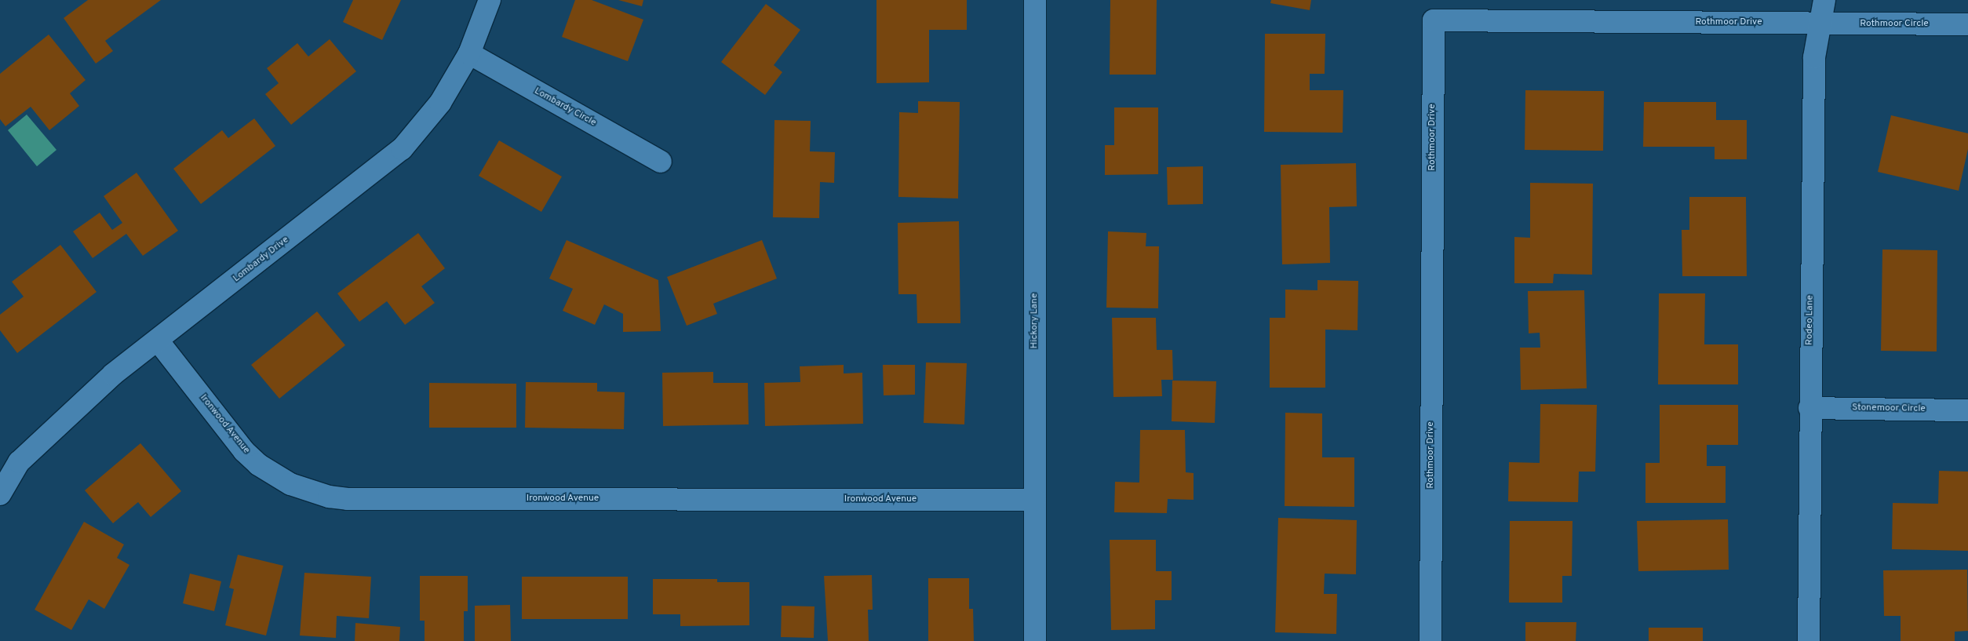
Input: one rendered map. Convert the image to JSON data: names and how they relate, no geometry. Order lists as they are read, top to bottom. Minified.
{"streets":{"street":["Rothmoor Drive","Rothmoor Circle","Lombardy Circle","Lombardy Drive","Rodeo Lane","Hickory Lane","Stonemoor Circle","Ironwood Avenue"]},"crossings":[["Rothmoor Drive","Rothmoor Circle"],["Rothmoor Drive","Rodeo Lane"],["Rothmoor Circle","Rodeo Lane"],["Lombardy Circle","Lombardy Drive"],["Lombardy Drive","Ironwood Avenue"],["Rodeo Lane","Stonemoor Circle"],["Hickory Lane","Ironwood Avenue"]]}
